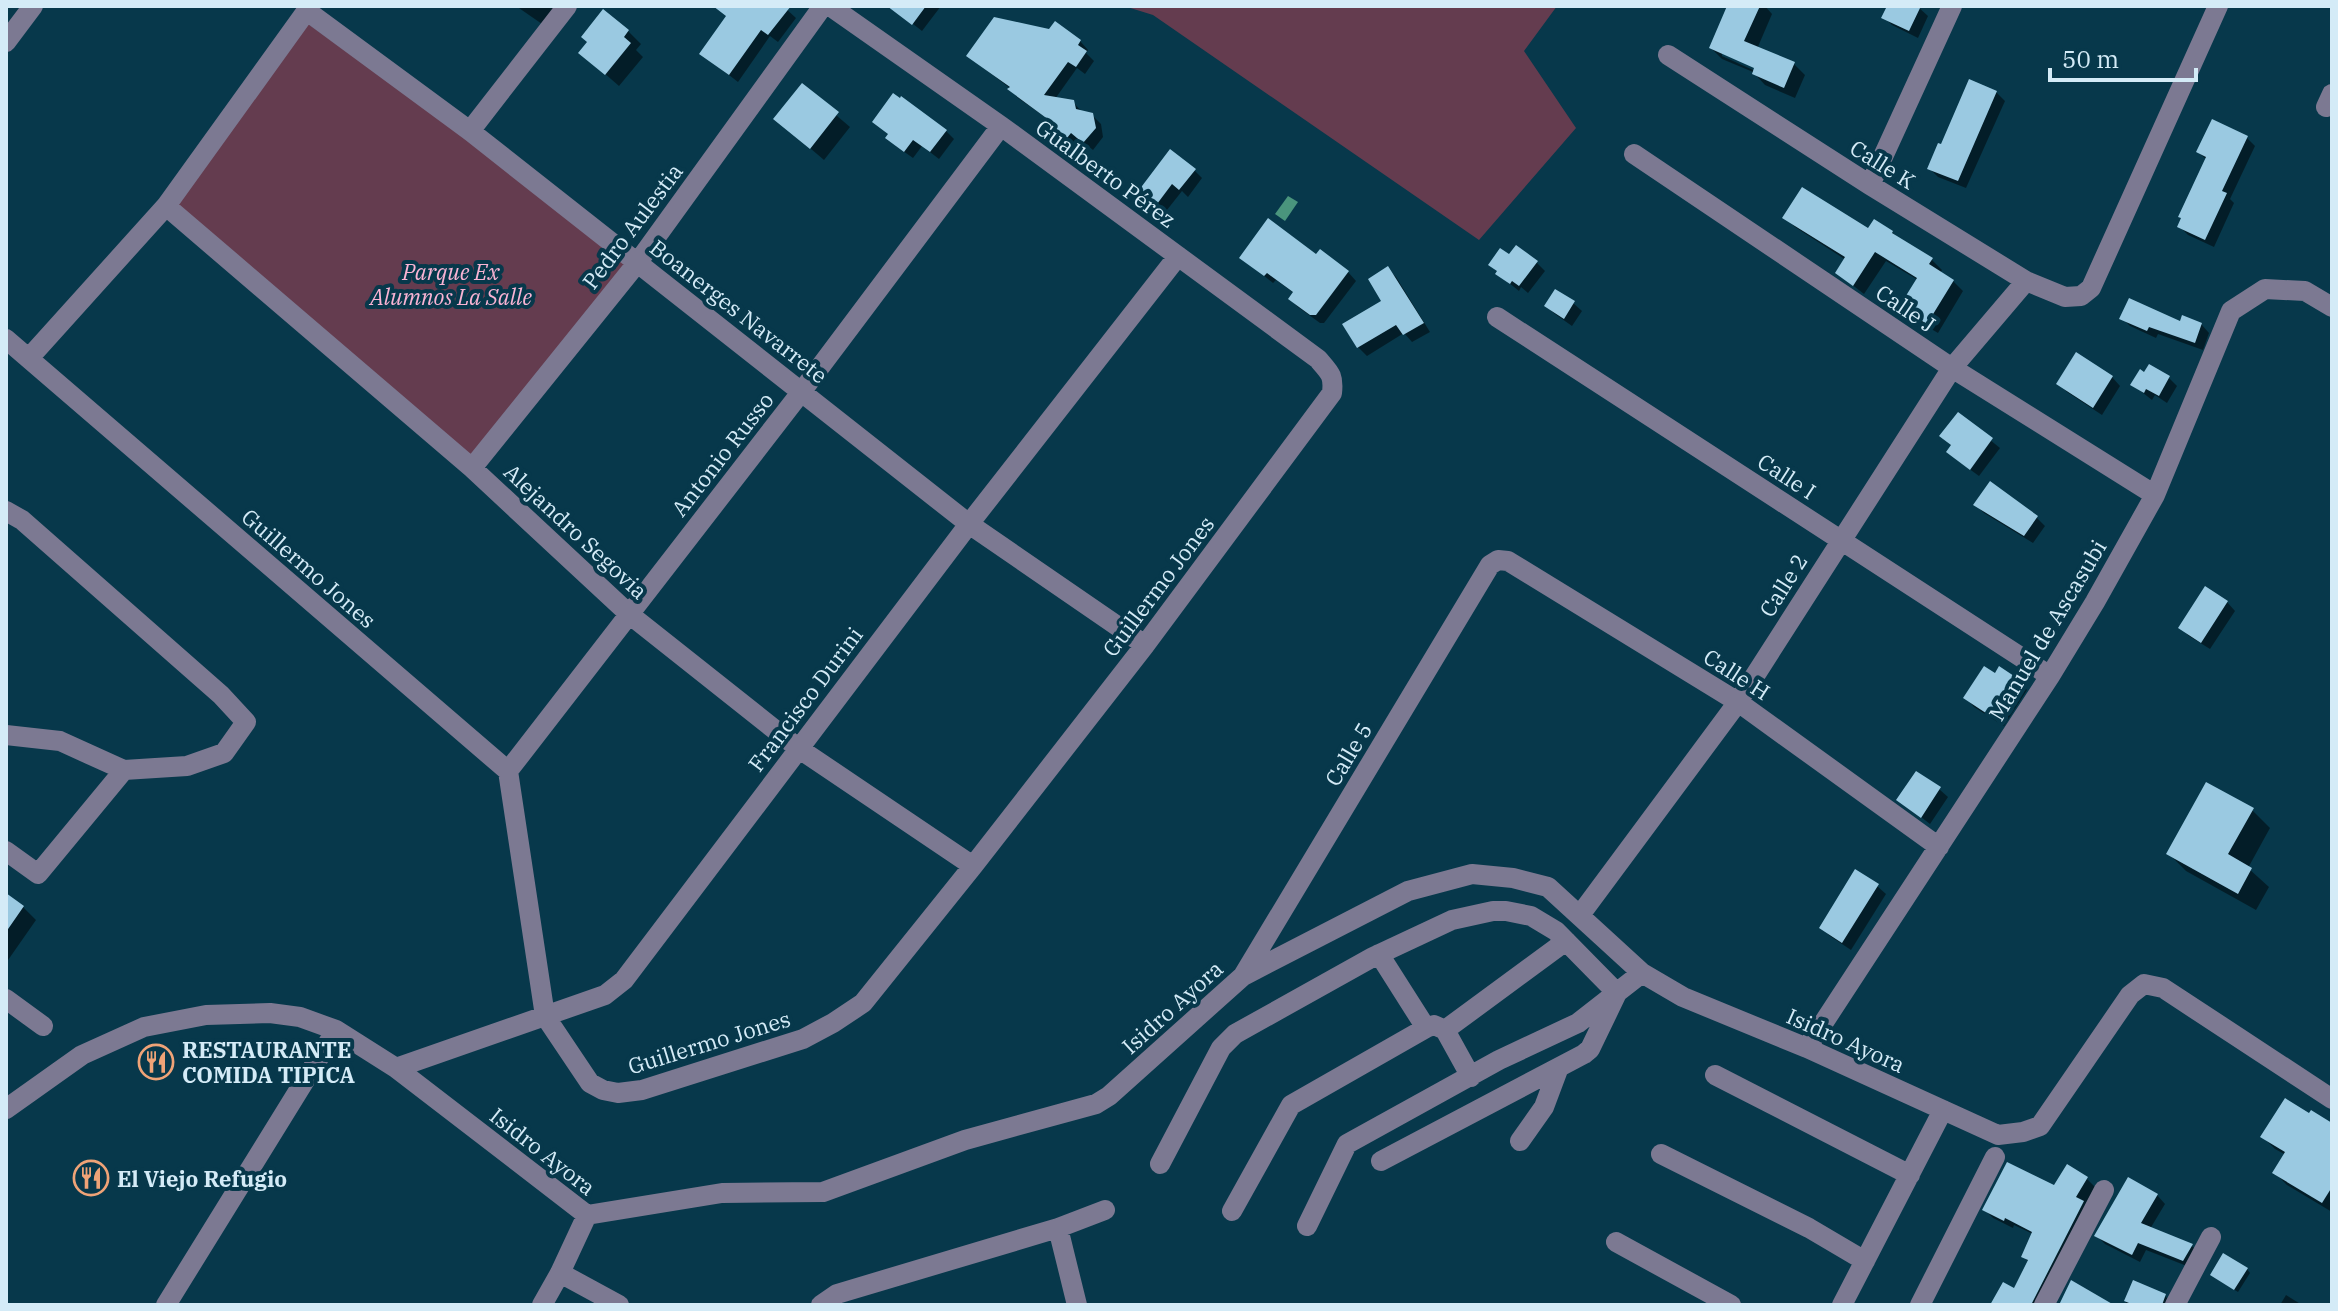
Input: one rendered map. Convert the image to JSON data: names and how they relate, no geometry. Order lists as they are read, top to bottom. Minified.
{"streets":{"street":["Calle K","Gualberto Pérez","Pedro Aulestia","Calle J","Boanerges Navarrete","Antonio Russo","Calle I","Alejandro Segovia","Guillermo Jones","Calle 2","Manuel de Ascasubi","Calle H","Francisco Durini","Calle 5","Isidro Ayora"]},"crossings":[["Calle K","Calle 2"],["Gualberto Pérez","Antonio Russo"],["Gualberto Pérez","Guillermo Jones"],["Gualberto Pérez","Francisco Durini"],["Pedro Aulestia","Boanerges Navarrete"],["Pedro Aulestia","Alejandro Segovia"],["Calle J","Calle 2"],["Calle J","Manuel de Ascasubi"],["Boanerges Navarrete","Antonio Russo"],["Boanerges Navarrete","Guillermo Jones"],["Boanerges Navarrete","Francisco Durini"],["Antonio Russo","Alejandro Segovia"],["Antonio Russo","Guillermo Jones"],["Calle I","Calle 2"],["Calle I","Manuel de Ascasubi"],["Alejandro Segovia","Guillermo Jones"],["Alejandro Segovia","Francisco Durini"],["Guillermo Jones","Francisco Durini"],["Calle 2","Calle H"],["Calle 2","Isidro Ayora"],["Manuel de Ascasubi","Calle H"],["Manuel de Ascasubi","Isidro Ayora"],["Calle H","Calle 5"],["Francisco Durini","Isidro Ayora"],["Calle 5","Isidro Ayora"]],"parks":["Parque Ex Alumnos La Salle"],"places":{"restaurant":["RESTAURANTE COMIDA TIPICA","El Viejo Refugio"]},"scale_bar":"50 m"}
